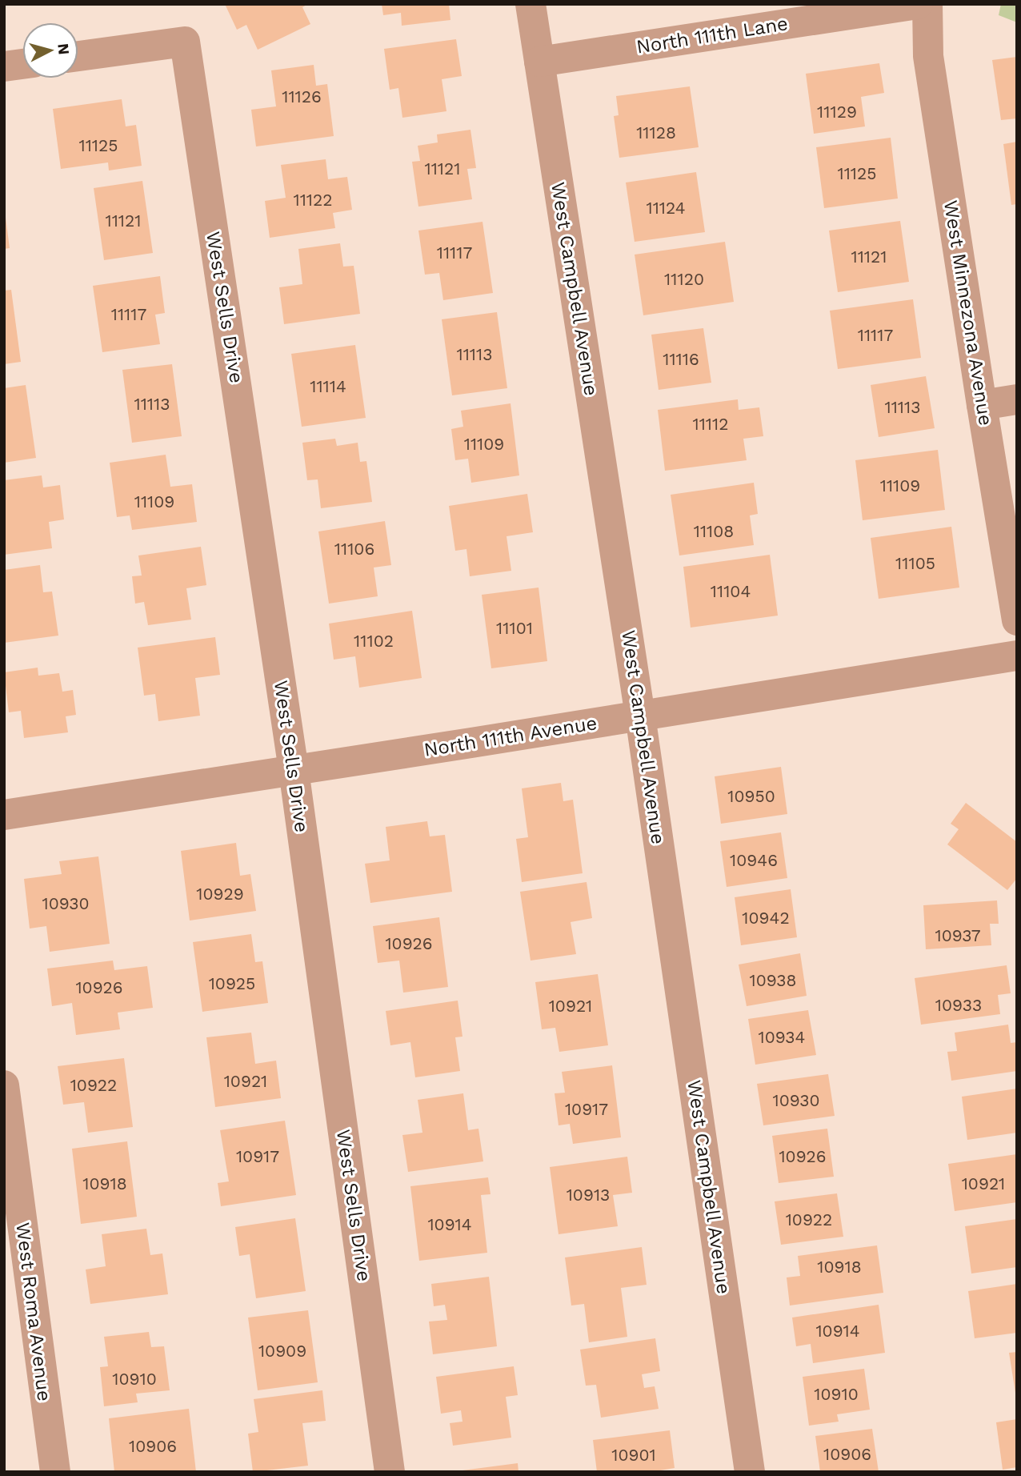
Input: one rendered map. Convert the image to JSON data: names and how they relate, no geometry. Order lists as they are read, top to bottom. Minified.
{"streets":{"street":["North 111th Lane","West Campbell Avenue","West Sells Drive","West Minnezona Avenue","North 111th Avenue","West Roma Avenue"]},"crossings":[["North 111th Lane","West Campbell Avenue"],["West Campbell Avenue","North 111th Avenue"],["West Sells Drive","North 111th Avenue"]],"house_numbers":["11126","11129","11128","11125","11121","11125","11122","11124","11121","11117","11121","11120","11117","11117","11113","11116","11114","11113","11113","11112","11109","11109","11109","11108","11106","11105","11104","11101","11102","10950","10946","10929","10930","10942","10937","10926","10938","10925","10926","10933","10921","10934","10921","10922","10930","10917","10917","10926","10918","10921","10913","10922","10914","10918","10914","10909","10910","10910","10906","10906","10901"],"north":"right"}
